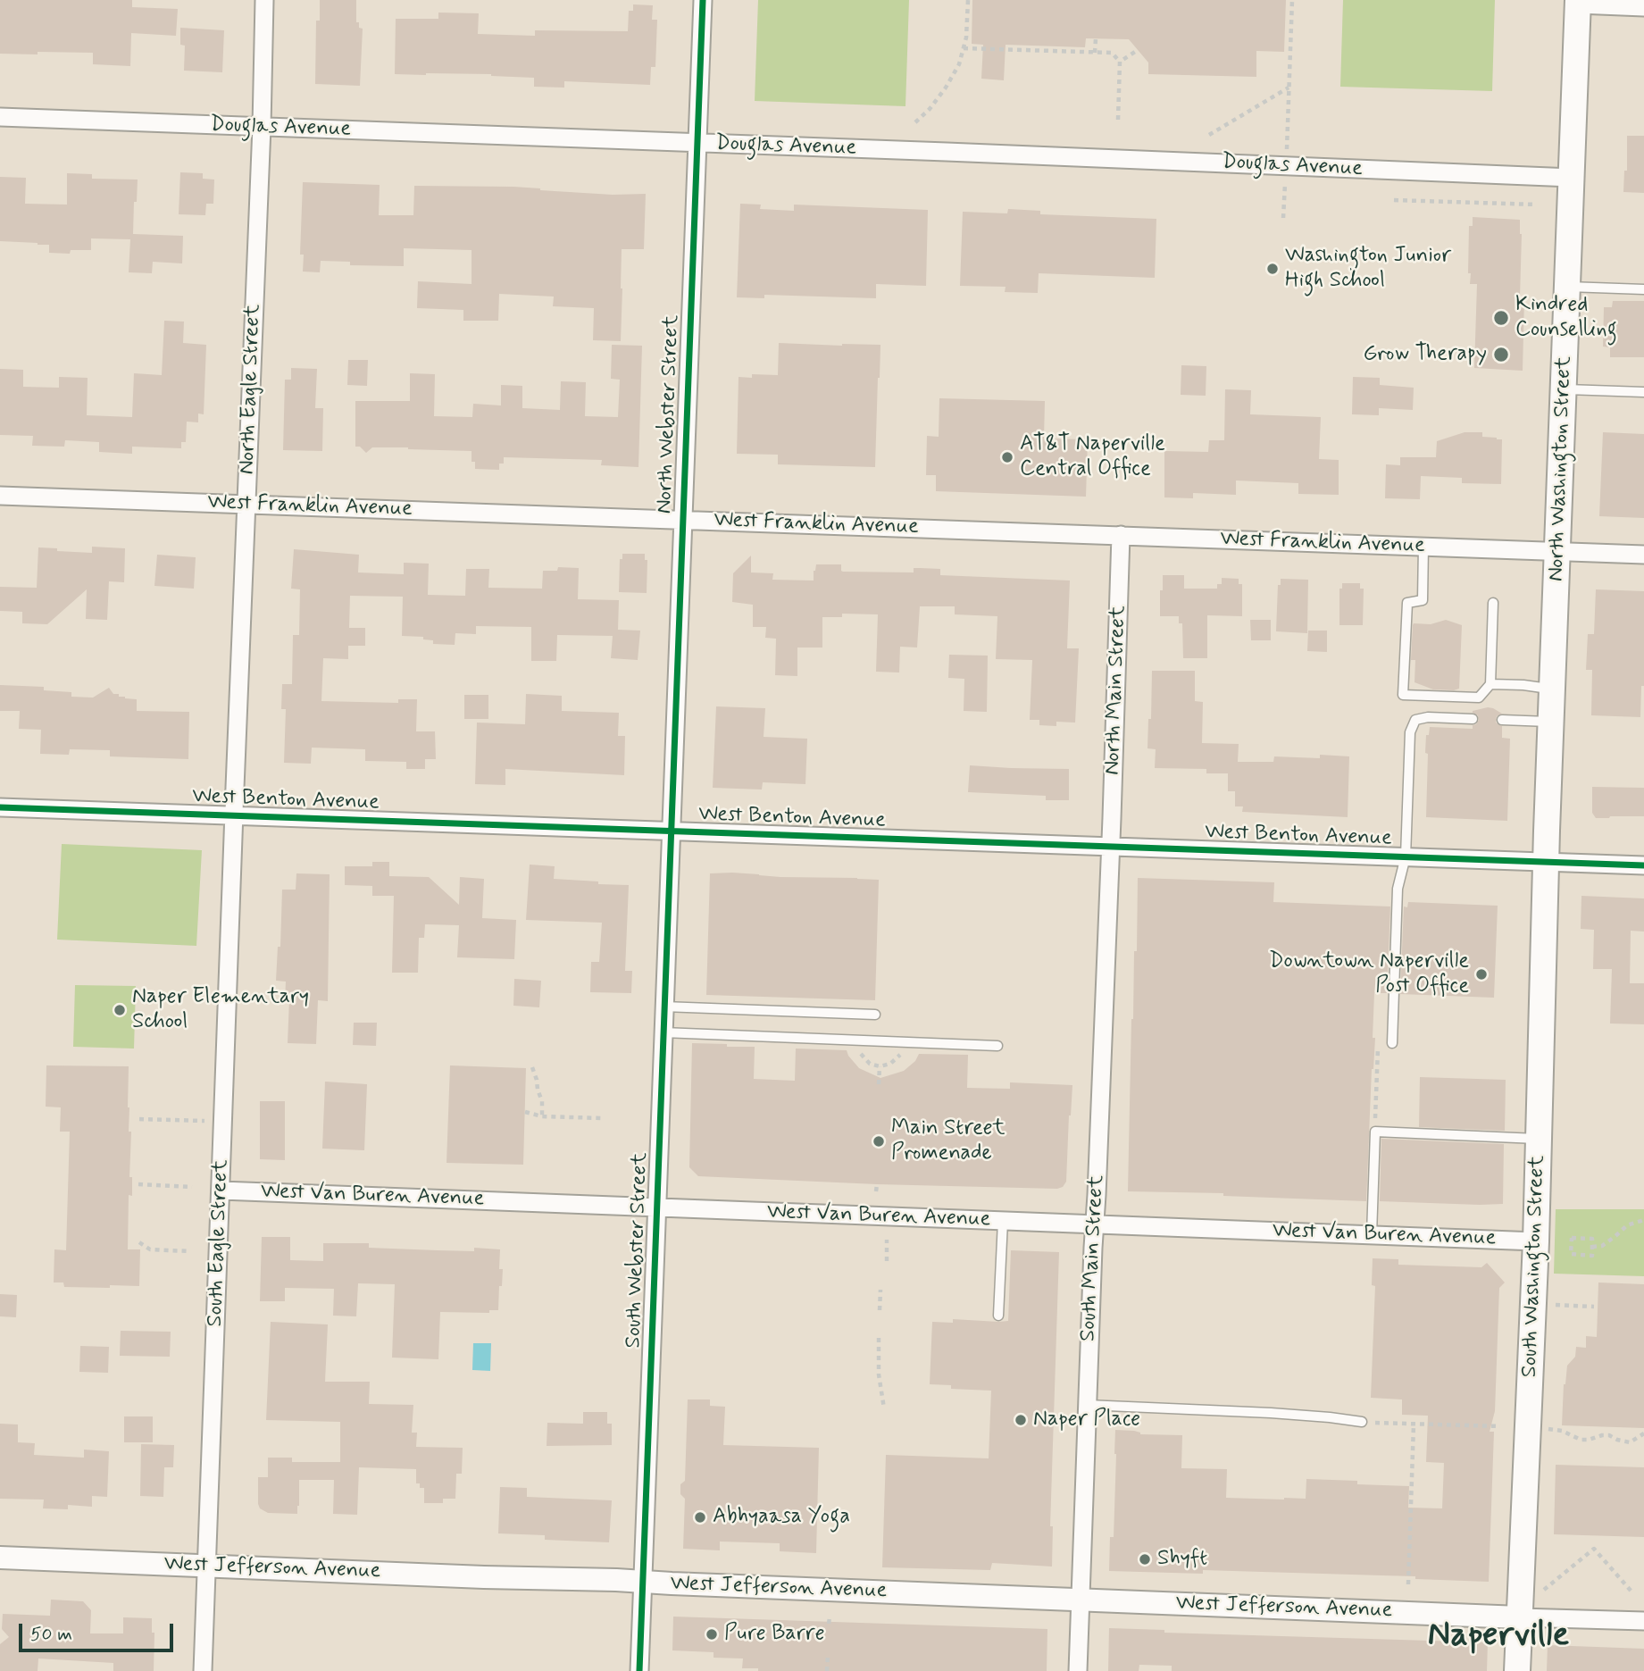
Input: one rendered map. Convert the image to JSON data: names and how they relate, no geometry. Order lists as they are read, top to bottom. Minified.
{"streets":{"main road":["North Washington Street","South Washington Street"],"street":["Douglas Avenue","North Eagle Street","North Webster Street","West Franklin Avenue","North Main Street","West Benton Avenue","West Van Buren Avenue","South Eagle Street","South Webster Street","South Main Street","West Jefferson Avenue"]},"crossings":[["Douglas Avenue","North Eagle Street"],["Douglas Avenue","North Webster Street"],["Douglas Avenue","North Washington Street"],["North Eagle Street","West Franklin Avenue"],["North Eagle Street","West Benton Avenue"],["North Eagle Street","South Eagle Street"],["North Webster Street","West Franklin Avenue"],["North Webster Street","West Benton Avenue"],["North Webster Street","South Webster Street"],["North Washington Street","West Franklin Avenue"],["North Washington Street","West Benton Avenue"],["North Washington Street","South Washington Street"],["West Franklin Avenue","North Main Street"],["North Main Street","West Benton Avenue"],["North Main Street","South Main Street"],["West Benton Avenue","South Eagle Street"],["West Benton Avenue","South Webster Street"],["West Benton Avenue","South Main Street"],["West Benton Avenue","South Washington Street"],["West Van Buren Avenue","South Eagle Street"],["West Van Buren Avenue","South Webster Street"],["West Van Buren Avenue","South Main Street"],["West Van Buren Avenue","South Washington Street"],["South Eagle Street","West Jefferson Avenue"],["South Webster Street","West Jefferson Avenue"],["South Main Street","West Jefferson Avenue"],["South Washington Street","West Jefferson Avenue"]],"districts":["Naperville"],"places":["Washington Junior High School","Kindred Counselling","Grow Therapy","AT&T Naperville Central Office","Downtown Naperville Post Office","Naper Elementary School","Main Street Promenade","Naper Place","Abhyaasa Yoga","Shyft","Pure Barre"],"scale_bar":"50 m"}
